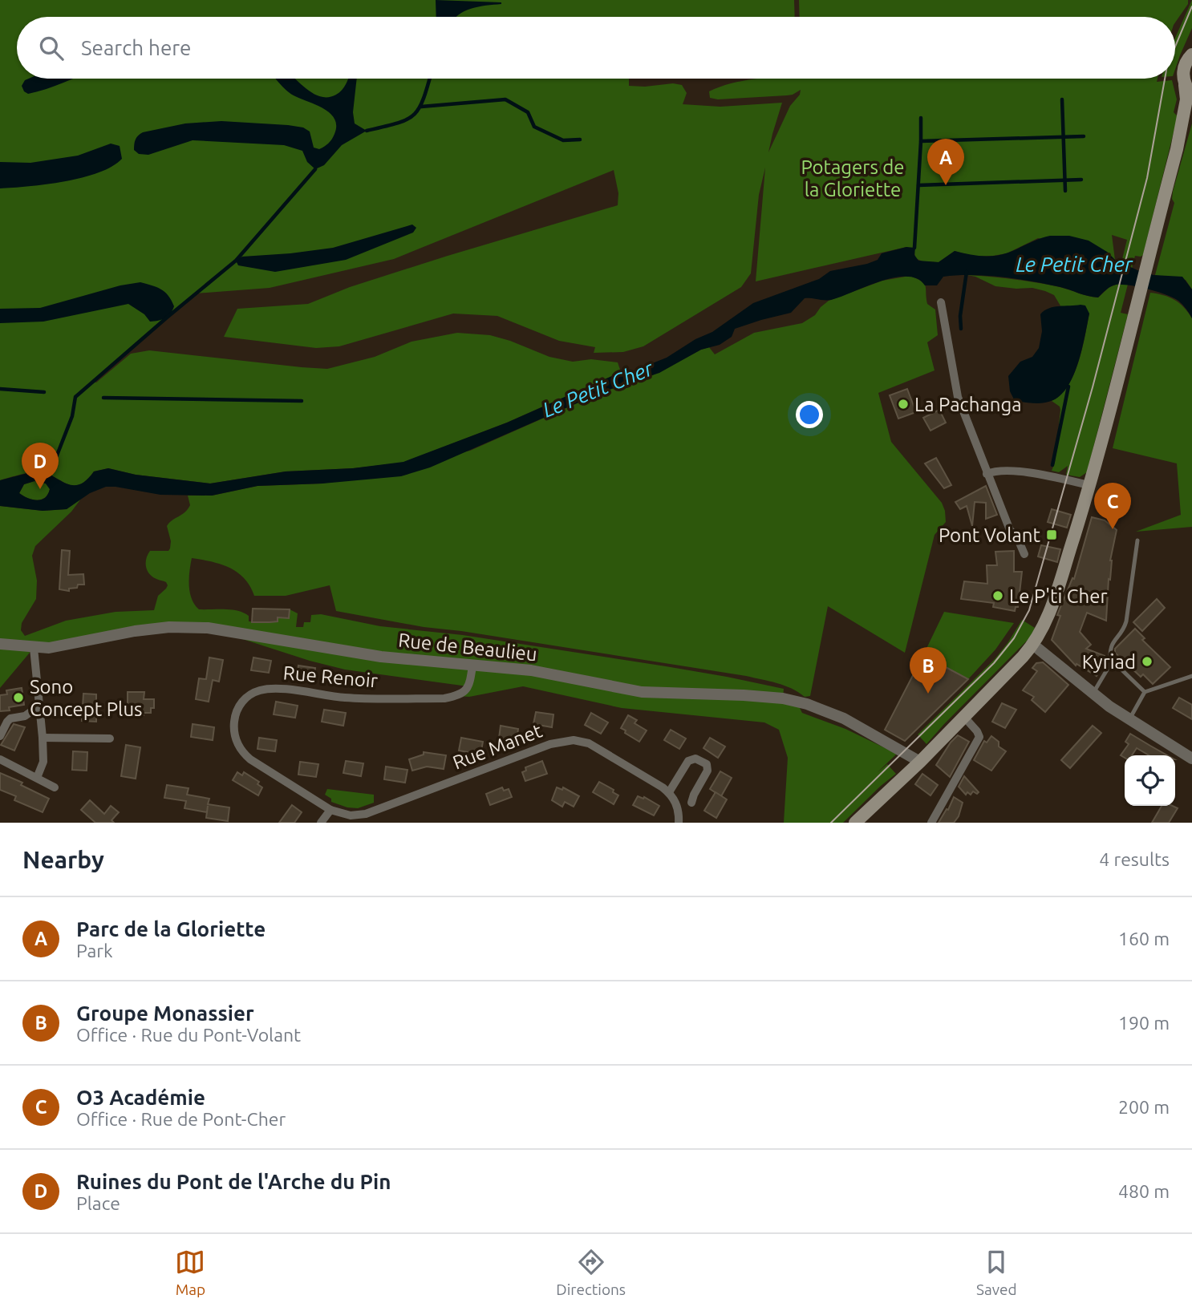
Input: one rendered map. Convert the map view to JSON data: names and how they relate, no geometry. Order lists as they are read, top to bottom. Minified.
{"streets":{"street":["Rue de Beaulieu","Rue Renoir","Rue Manet"]},"crossings":[["Rue de Beaulieu","Rue Renoir"],["Rue Renoir","Rue Manet"]],"water":["Le Petit Cher"],"parks":["Potagers de la Gloriette"],"places":{"other":["La Pachanga","Le P'ti Cher","Kyriad","Sono Concept Plus"],"transit":["Pont Volant"]},"page":{"search":"Search here","pins":["A","D","C","B"],"heading":["Nearby","4 results"],"list":[{"mark":"A","name":"Parc de la Gloriette","note":"Park","value":"160 m"},{"mark":"B","name":"Groupe Monassier","note":"Office · Rue du Pont-Volant","value":"190 m"},{"mark":"C","name":"O3 Académie","note":"Office · Rue de Pont-Cher","value":"200 m"},{"mark":"D","name":"Ruines du Pont de l'Arche du Pin","note":"Place","value":"480 m"}],"nav":["Map","Directions","Saved"]}}
